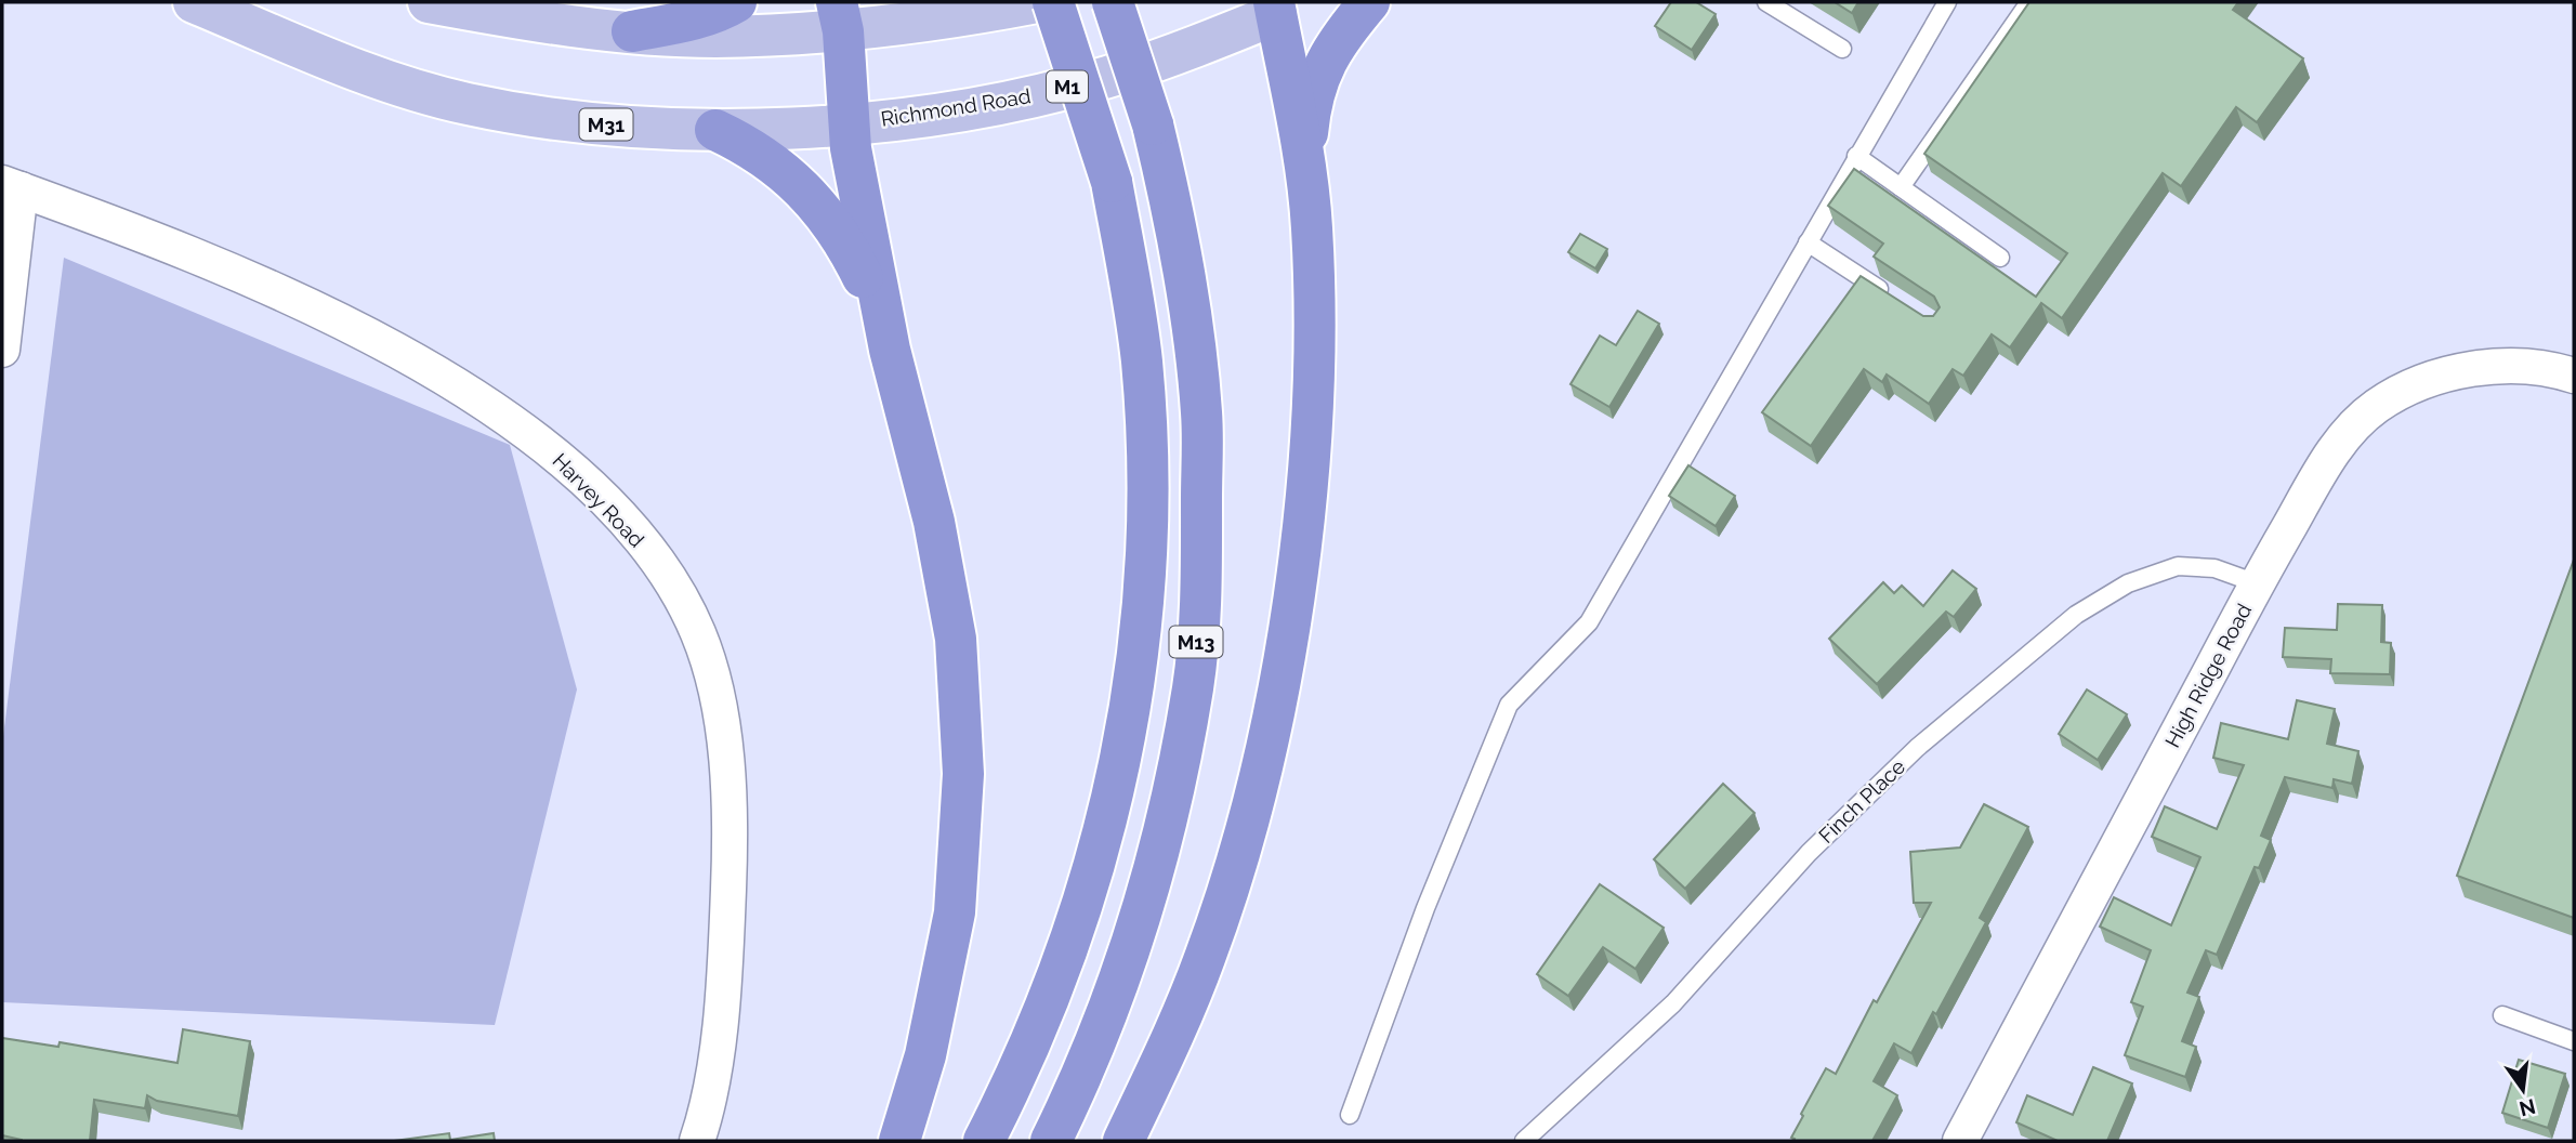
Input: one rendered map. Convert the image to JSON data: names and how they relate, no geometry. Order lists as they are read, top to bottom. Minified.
{"streets":{"highway":["M13"],"main road":["M1","Richmond Road","M31"],"street":["Harvey Road","High Ridge Road"],"lane":["Finch Place"]},"crossings":[["Richmond Road","M31"],["High Ridge Road","Finch Place"]],"north":"bottom"}
